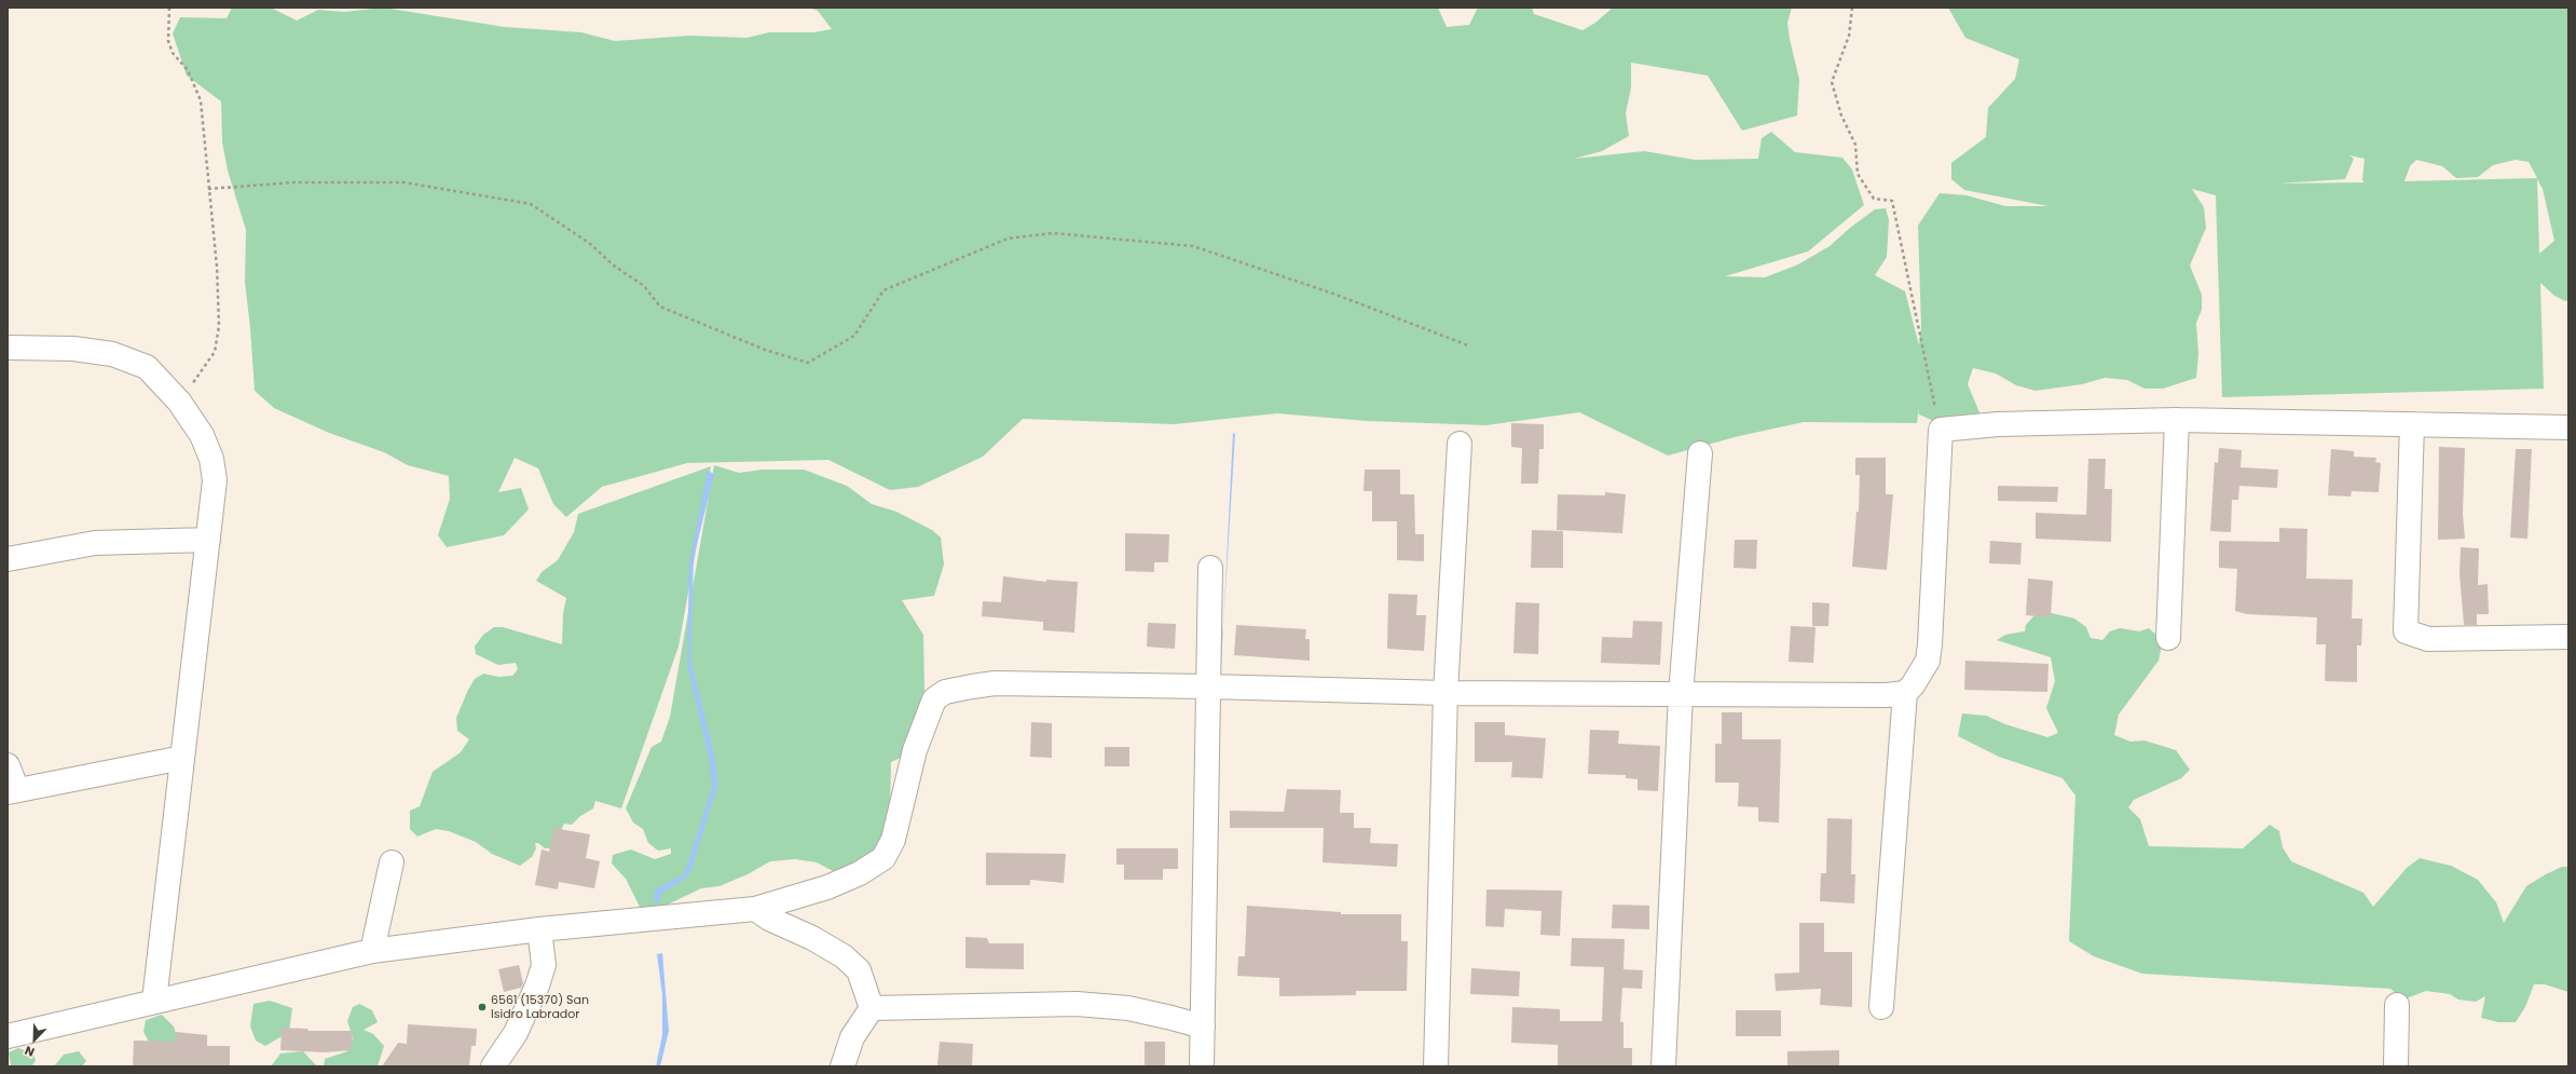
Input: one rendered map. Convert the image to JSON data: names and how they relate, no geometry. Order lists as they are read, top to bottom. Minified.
{"places":["6561 (15370) San Isidro Labrador"],"north":"bottom left"}
